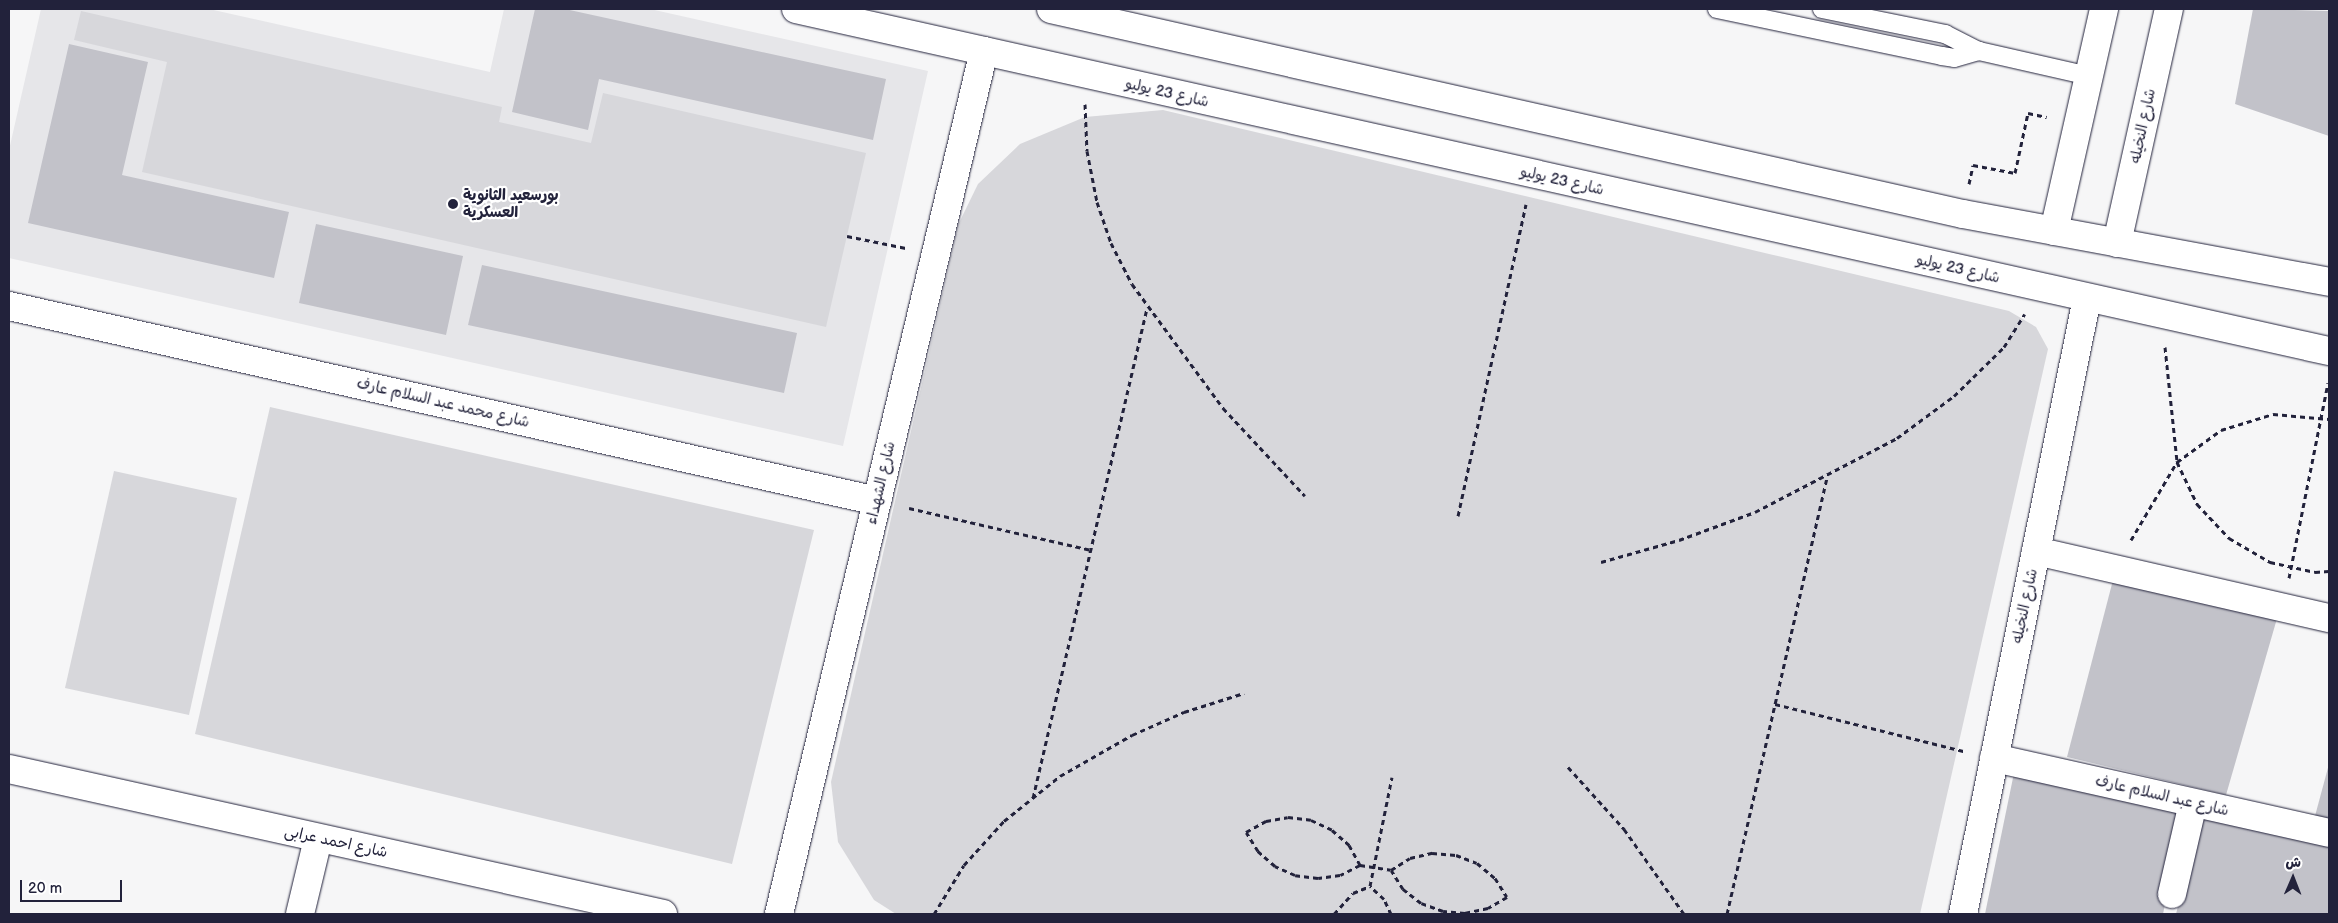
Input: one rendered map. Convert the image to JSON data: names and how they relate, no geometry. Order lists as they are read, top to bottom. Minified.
{"streets":{"main road":["شارع 23 يوليو","شارع النخيله","شارع محمد عبد السلام عارف","شارع الشهداء","شارع عبد السلام عارف","شارع احمد عرابى"]},"crossings":[["شارع 23 يوليو","شارع النخيله"],["شارع 23 يوليو","شارع الشهداء"],["شارع النخيله","شارع عبد السلام عارف"],["شارع محمد عبد السلام عارف","شارع الشهداء"]],"places":["بورسعيد الثانوية العسكرية"],"scale_bar":"20 m","north":"top"}
